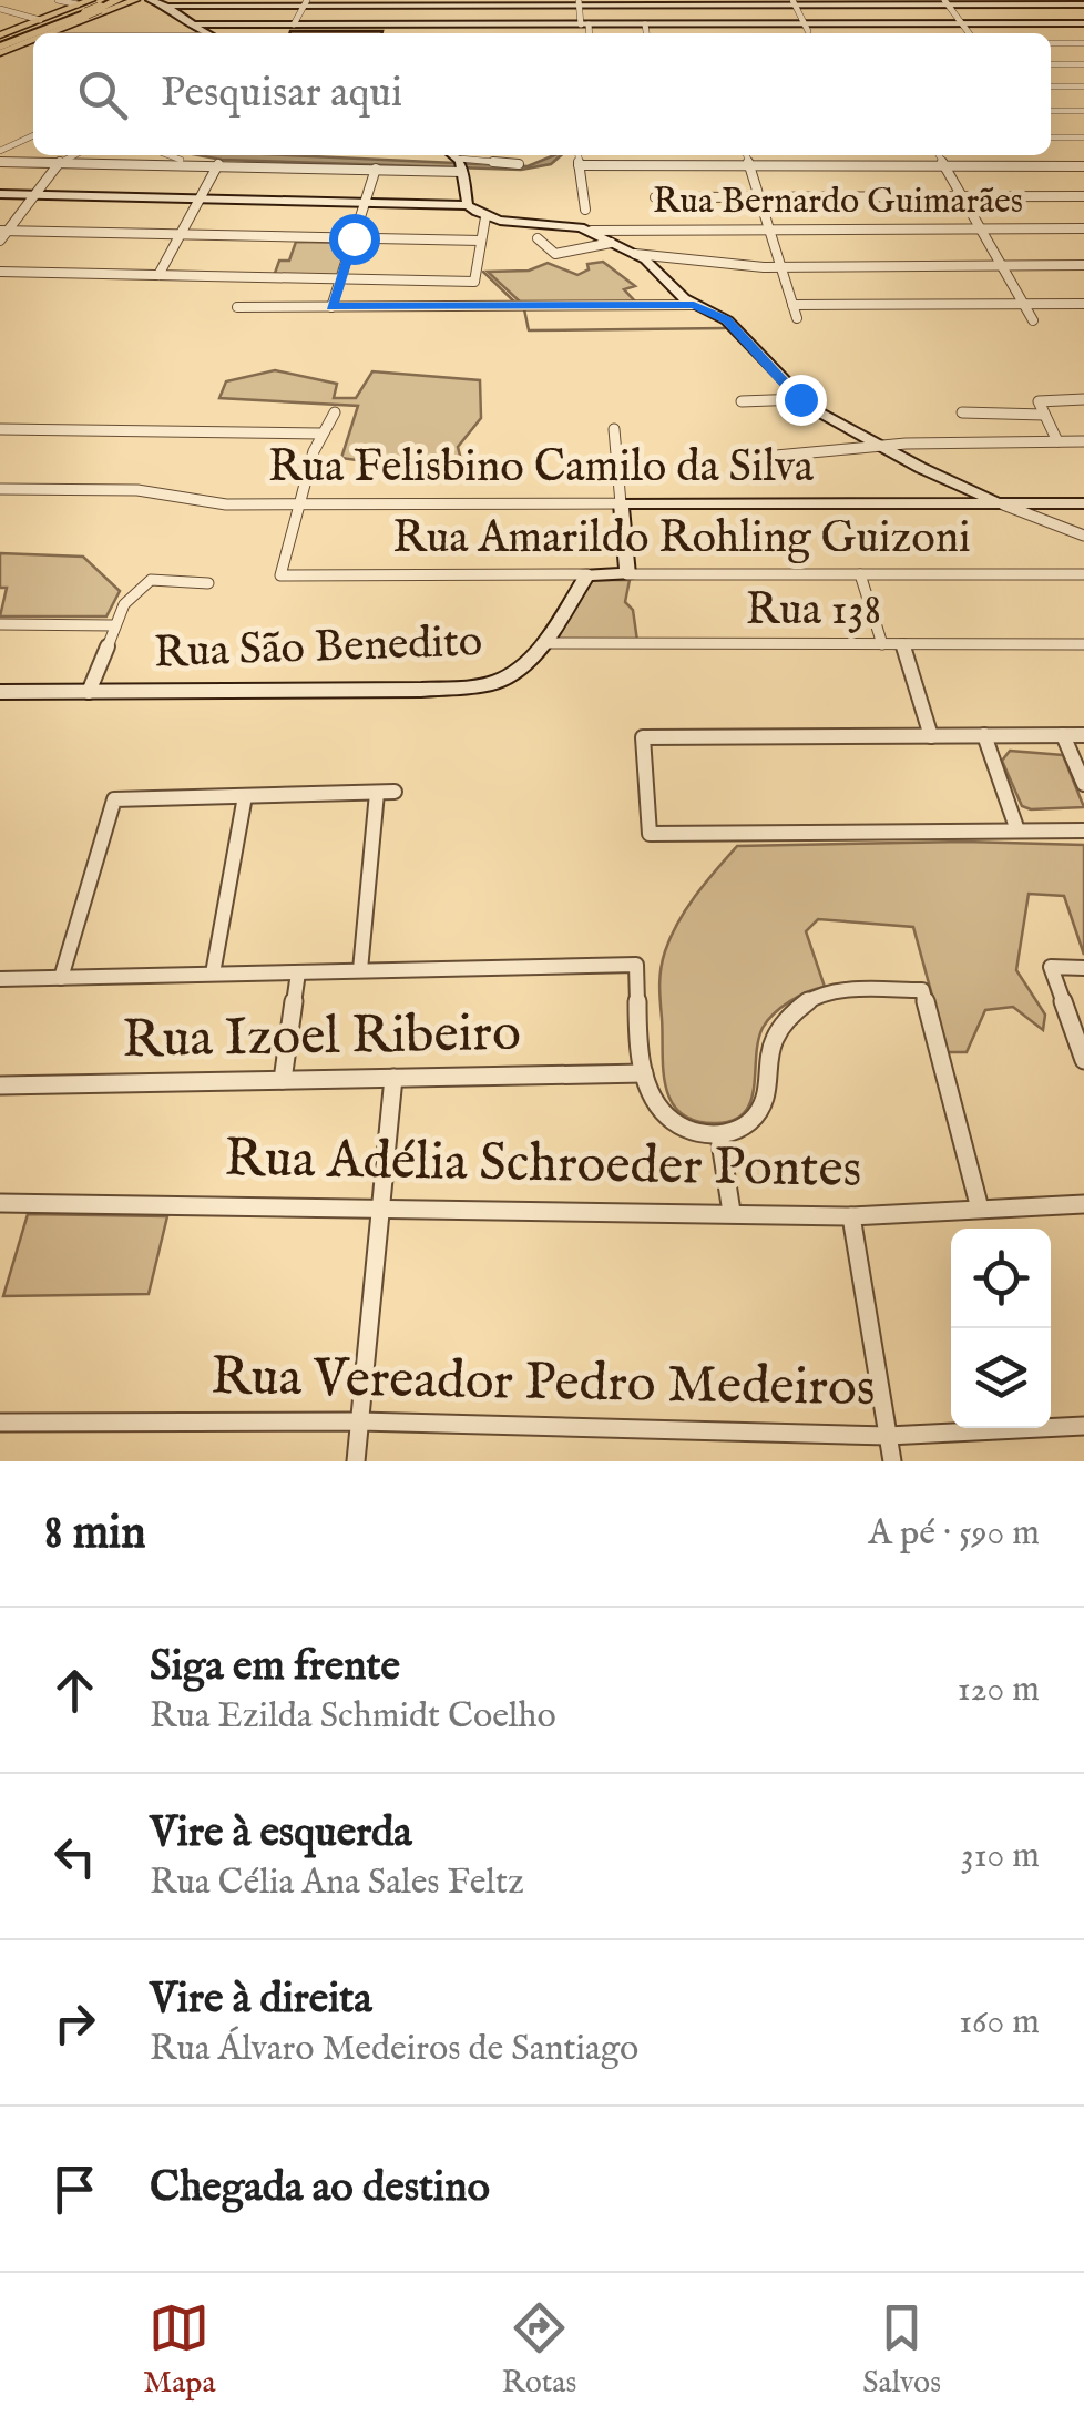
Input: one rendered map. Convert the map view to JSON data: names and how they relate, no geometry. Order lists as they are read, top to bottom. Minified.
{"streets":{"main road":["Rua Felisbino Camilo da Silva","Rua Amarildo Rohling Guizoni","Rua São Benedito"],"street":["Rua Bernardo Guimarães","Rua 138","Rua Izoel Ribeiro","Rua Adélia Schroeder Pontes","Rua Vereador Pedro Medeiros"]},"crossings":[["Rua Felisbino Camilo da Silva","Rua Amarildo Rohling Guizoni"],["Rua Amarildo Rohling Guizoni","Rua São Benedito"],["Rua 138","Rua São Benedito"]],"page":{"search":"Pesquisar aqui","heading":["8 min","A pé · 590 m"],"list":[["Siga em frente","Rua Ezilda Schmidt Coelho","120 m"],["Vire à esquerda","Rua Célia Ana Sales Feltz","310 m"],["Vire à direita","Rua Álvaro Medeiros de Santiago","160 m"],"Chegada ao destino"],"nav":["Mapa","Rotas","Salvos"]}}
